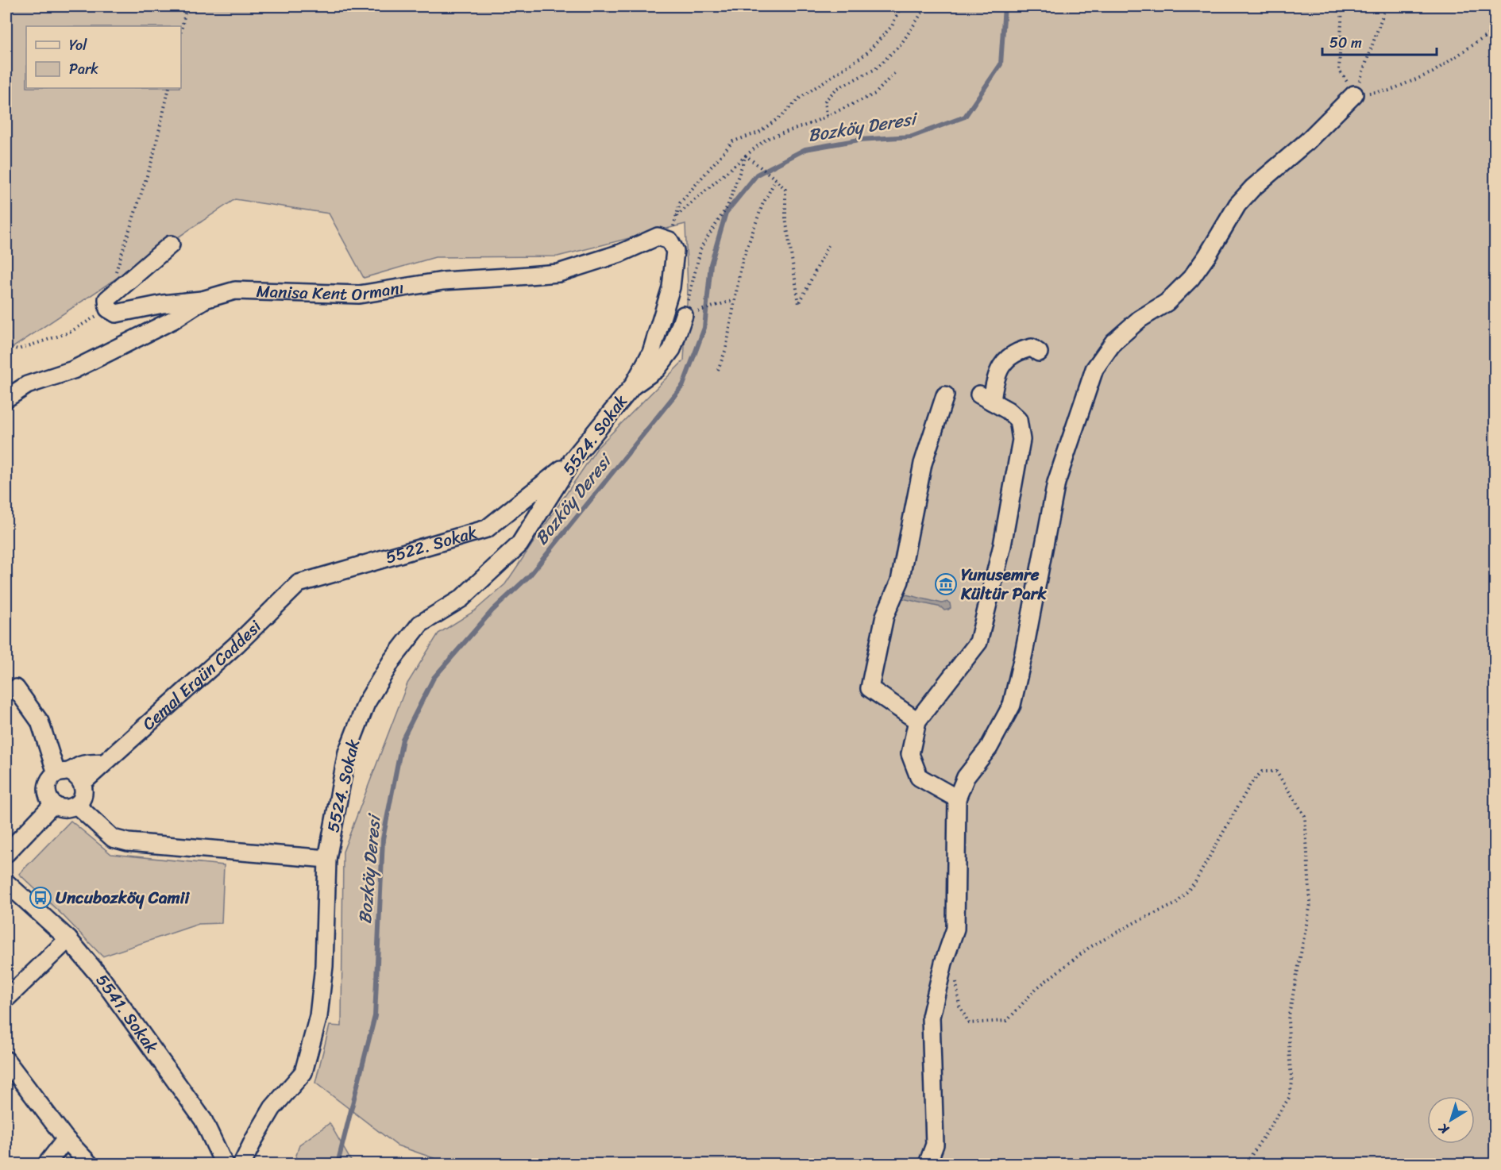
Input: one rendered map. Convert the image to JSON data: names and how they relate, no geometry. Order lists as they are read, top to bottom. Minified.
{"streets":{"street":["Manisa Kent Ormanı","5524. Sokak","5522. Sokak","Cemal Ergün Caddesi","5541. Sokak"]},"crossings":[["Manisa Kent Ormanı","5524. Sokak"],["5524. Sokak","5522. Sokak"],["5522. Sokak","Cemal Ergün Caddesi"]],"water":["Bozköy Deresi"],"places":{"museum":["Yunusemre Kültür Park"],"bus stop":["Uncubozköy Camii"]},"legend":["Yol","Park"],"scale_bar":"50 m","north":"bottom left"}
